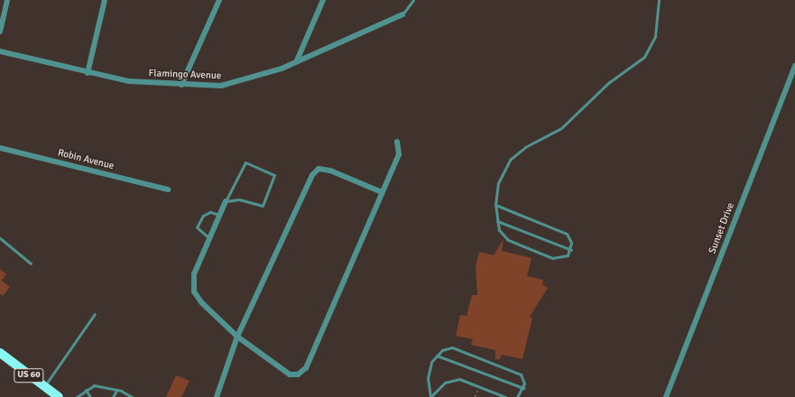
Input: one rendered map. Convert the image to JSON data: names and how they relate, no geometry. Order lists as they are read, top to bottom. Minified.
{"streets":{"highway":["US 60"],"street":["Flamingo Avenue","Robin Avenue","Sunset Drive"]}}
